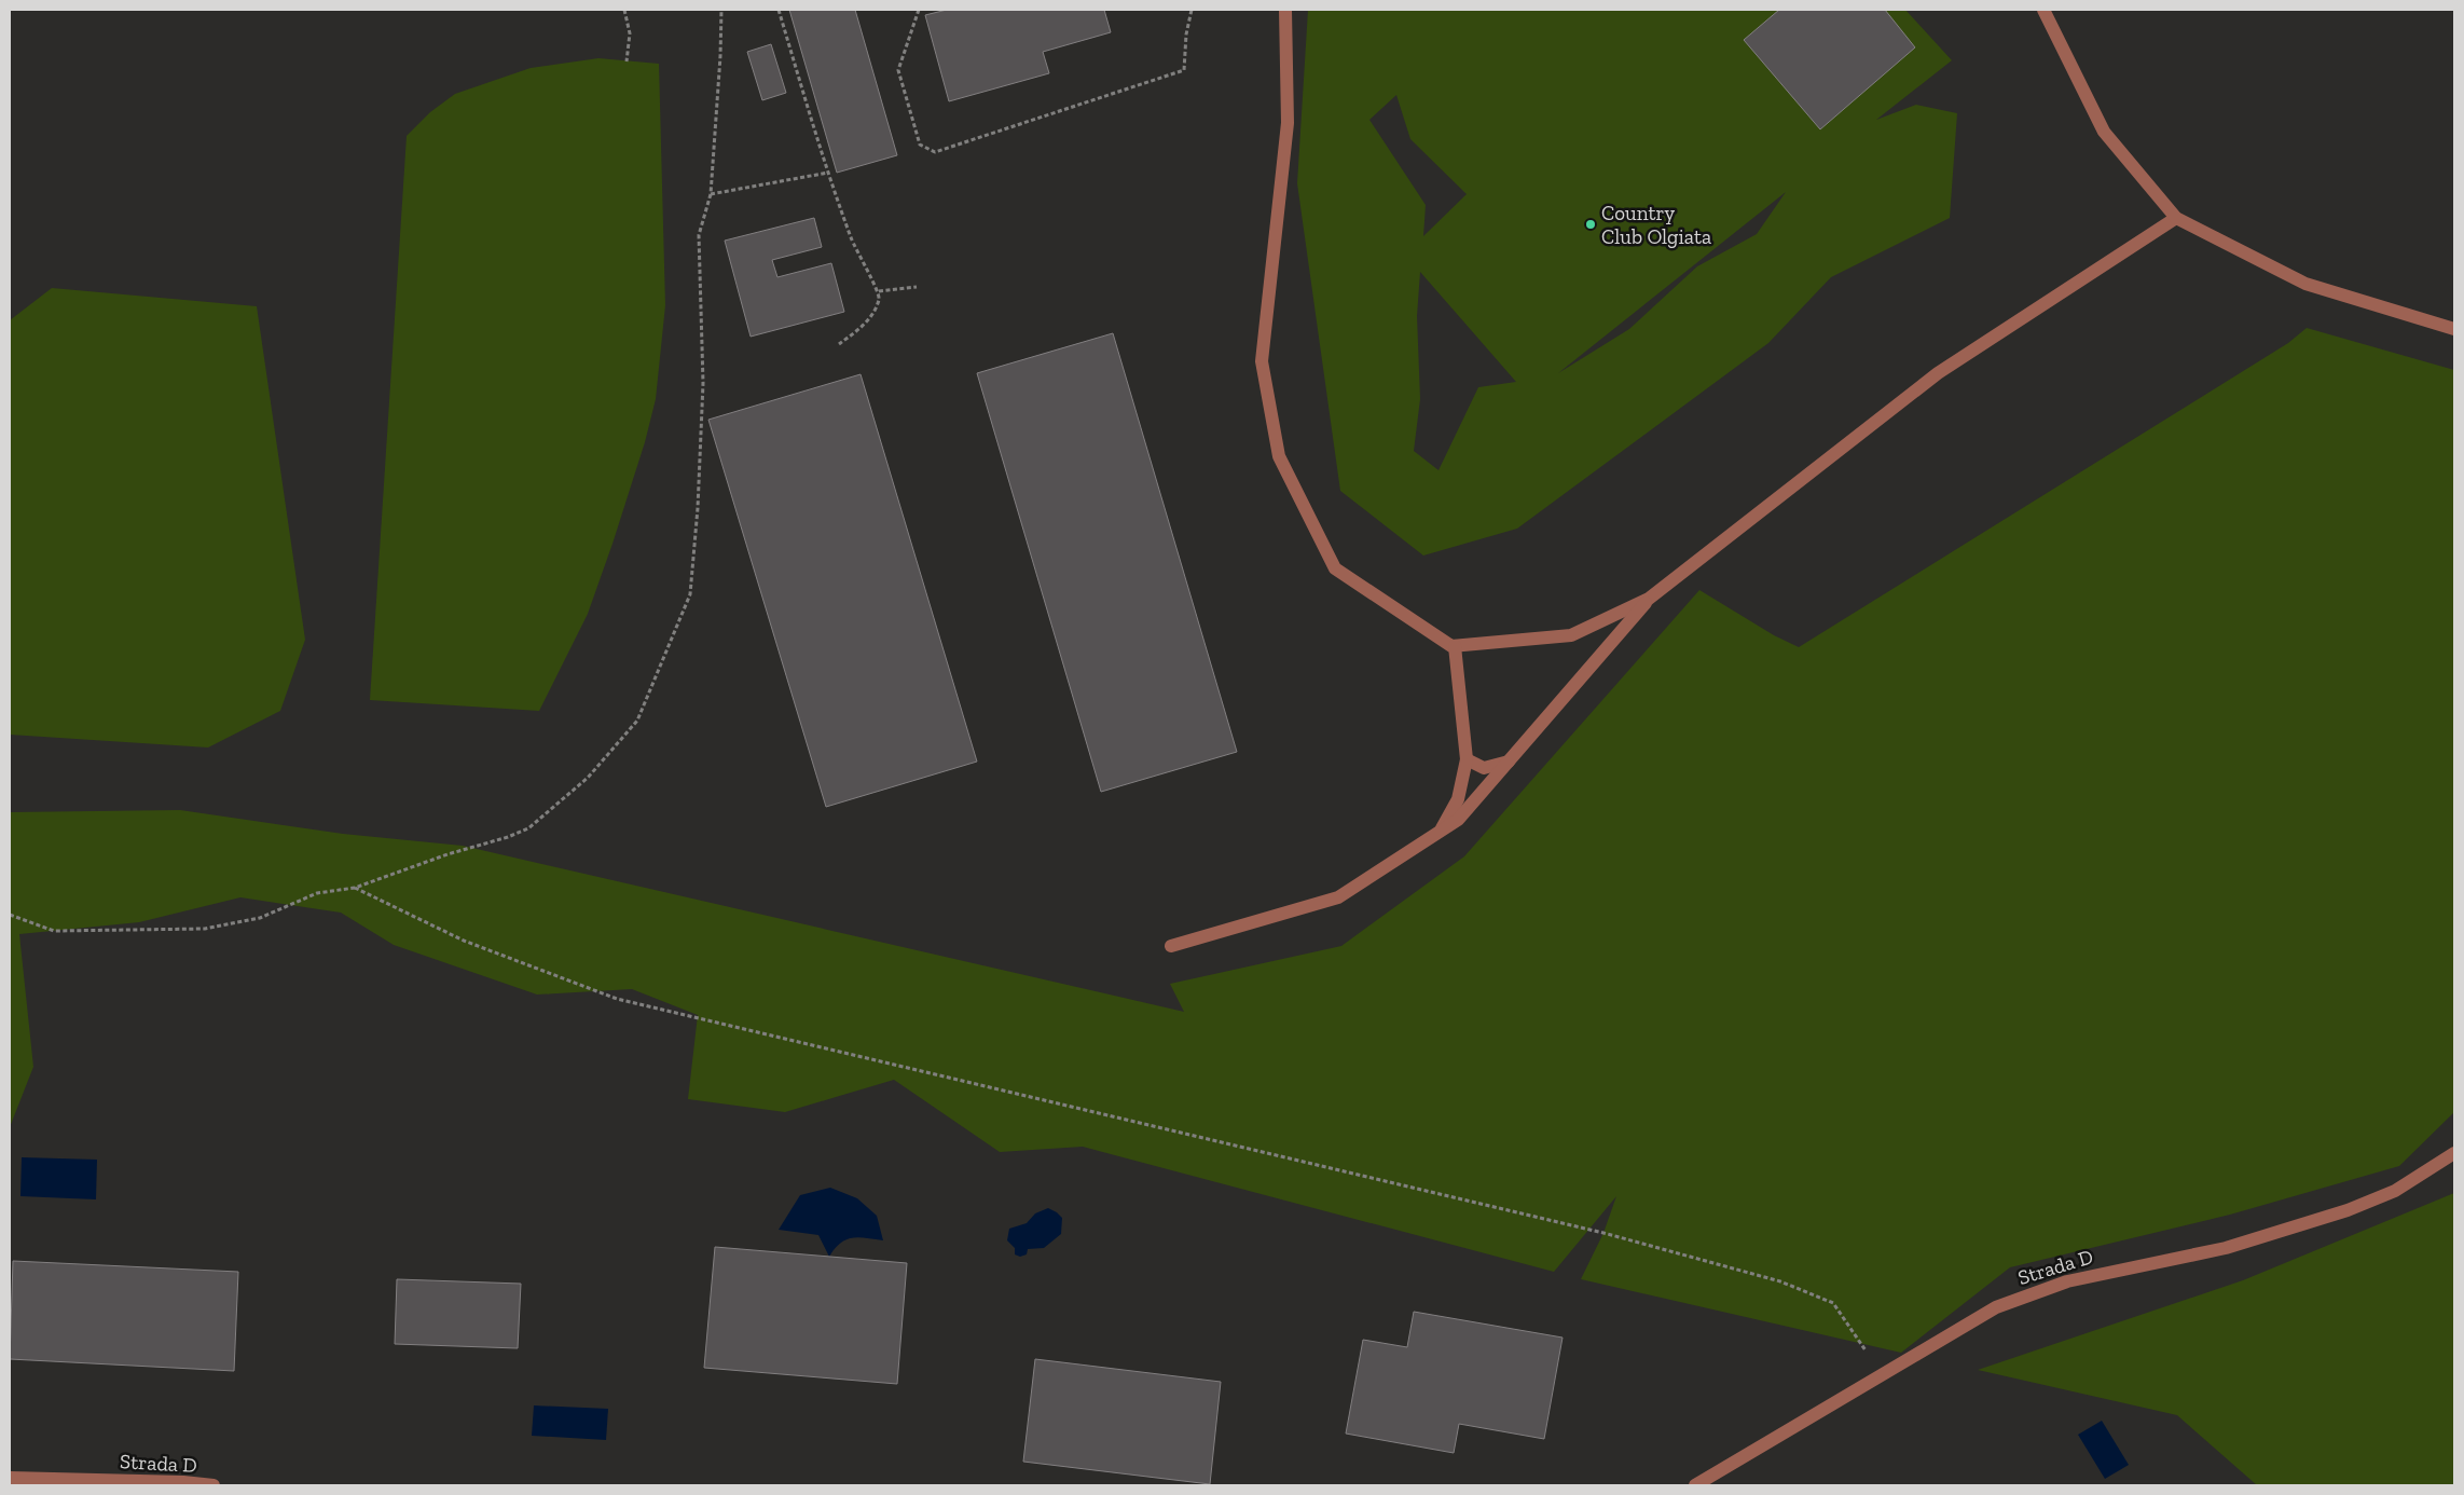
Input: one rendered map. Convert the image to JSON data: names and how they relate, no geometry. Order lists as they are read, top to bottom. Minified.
{"streets":{"street":["Strada D"]},"places":["Country Club Olgiata"]}
